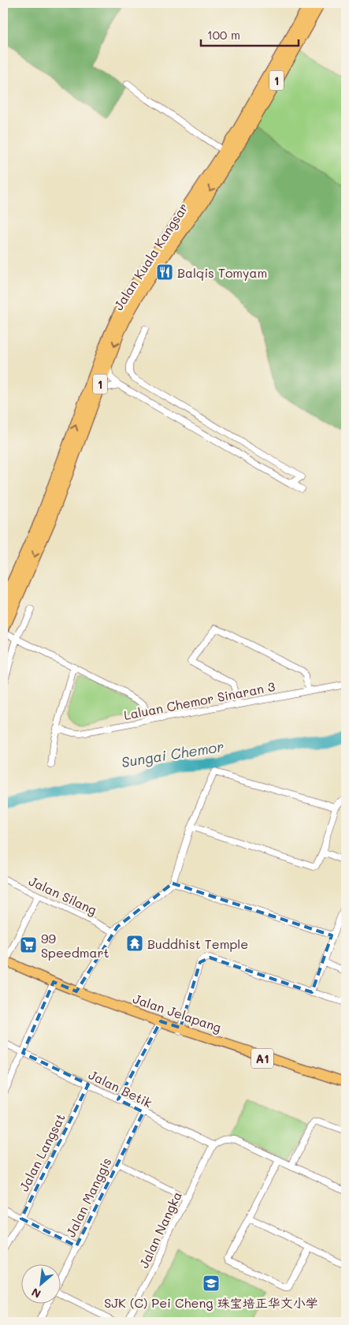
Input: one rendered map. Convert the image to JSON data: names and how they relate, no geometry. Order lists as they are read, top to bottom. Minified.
{"streets":{"highway":["1","Jalan Kuala Kangsar"],"main road":["Jalan Jelapang","A1"],"street":["Laluan Chemor Sinaran 3","Jalan Silang","Jalan Betik","Jalan Langsat","Jalan Manggis","Jalan Nangka"]},"crossings":[["Jalan Betik","Jalan Langsat"],["Jalan Betik","Jalan Manggis"],["Jalan Betik","Jalan Nangka"]],"water":["Sungai Chemor"],"places":{"restaurant":["Balqis Tomyam"],"temple":["Buddhist Temple"],"supermarket":["99 Speedmart"],"school or university":["SJK (C) Pei Cheng 珠宝培正华文小学"]},"scale_bar":"100 m","north":"bottom left"}
